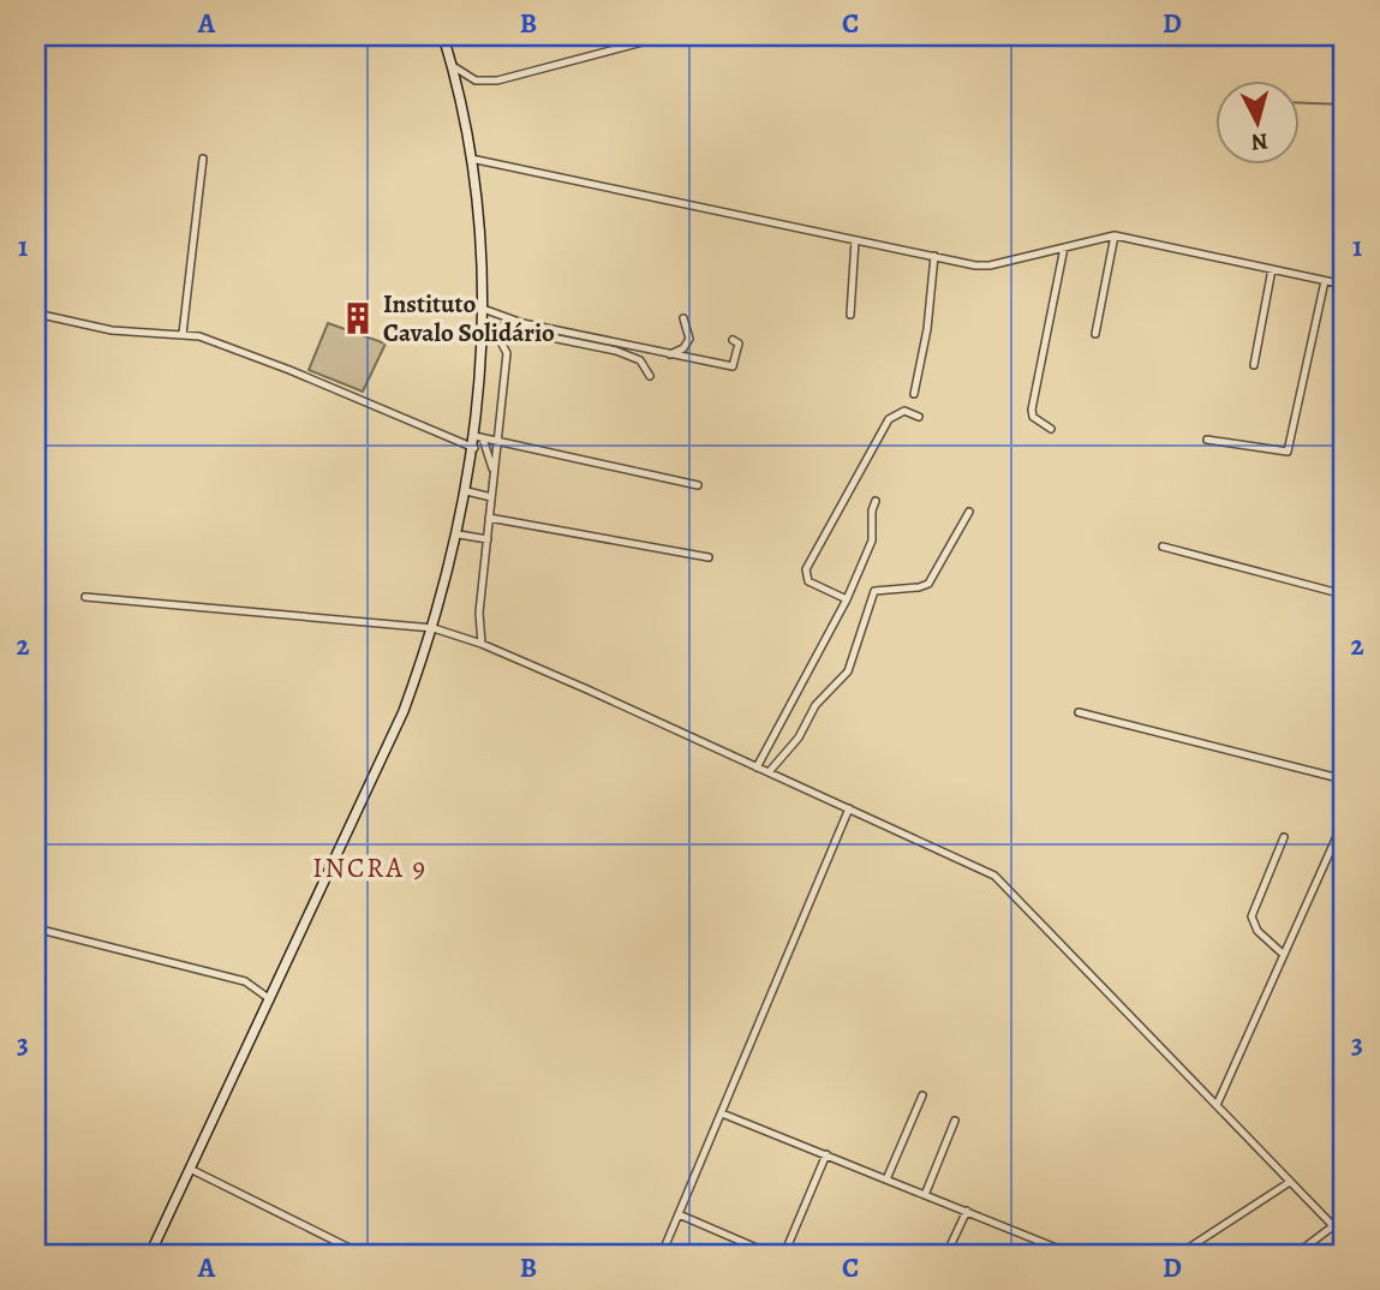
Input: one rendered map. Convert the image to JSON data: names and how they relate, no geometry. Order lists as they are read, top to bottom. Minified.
{"districts":["INCRA 9"],"places":{"building":["Instituto Cavalo Solidário"]},"north":"bottom","grid":{"columns":["A","B","C","D"],"rows":["1","2","3"]}}
